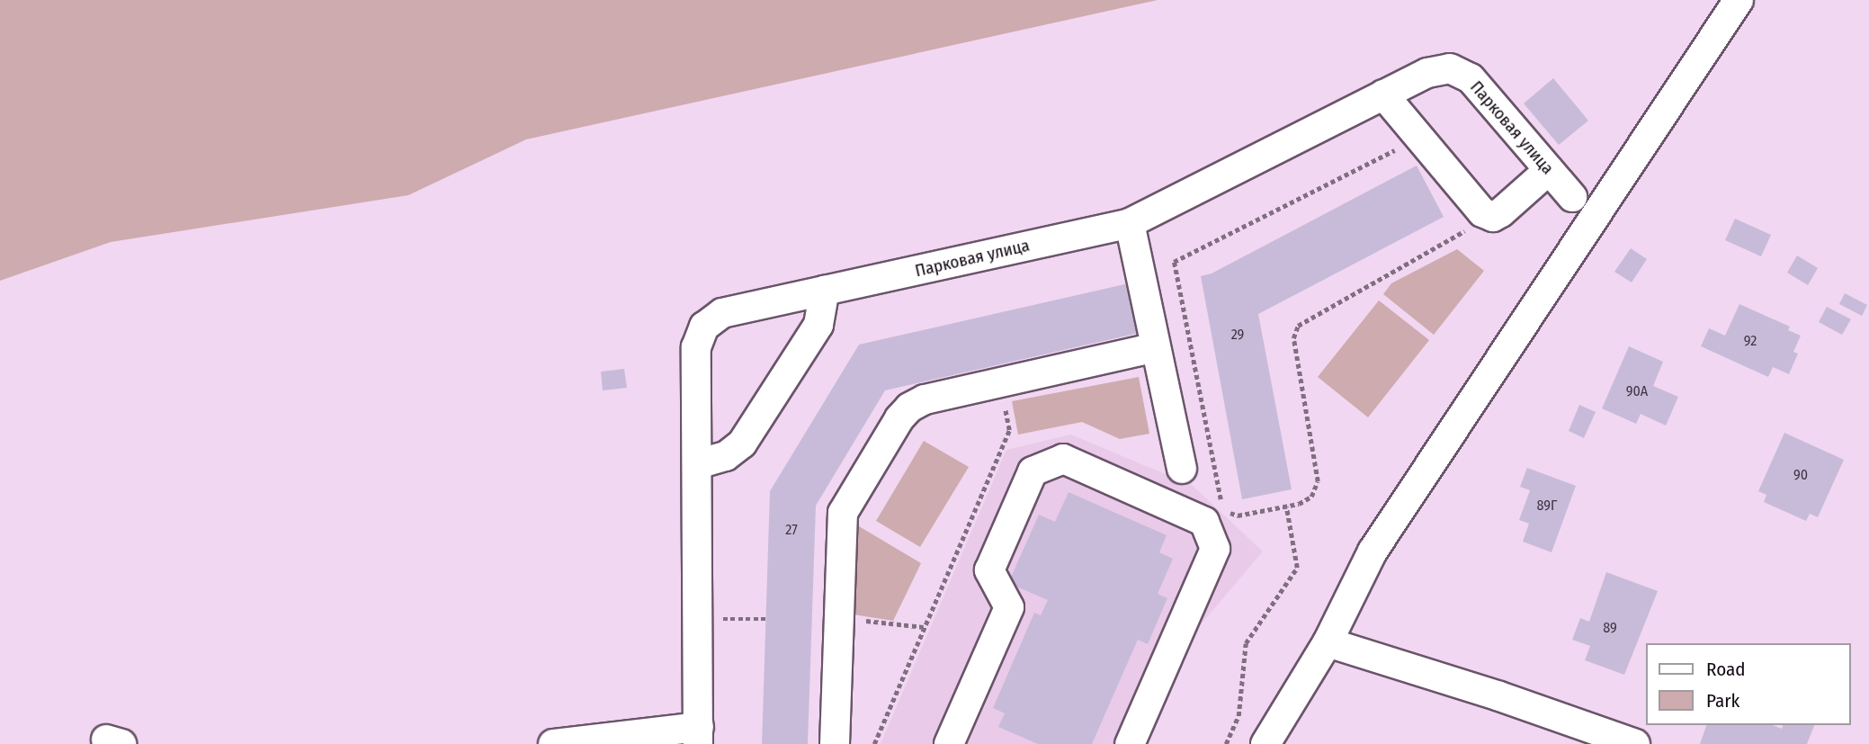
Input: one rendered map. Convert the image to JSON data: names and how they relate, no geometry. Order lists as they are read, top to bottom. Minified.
{"streets":{"street":["Парковая улица"]},"house_numbers":["29","92","90А","90","89Г","27","89"],"legend":["Road","Park"]}
